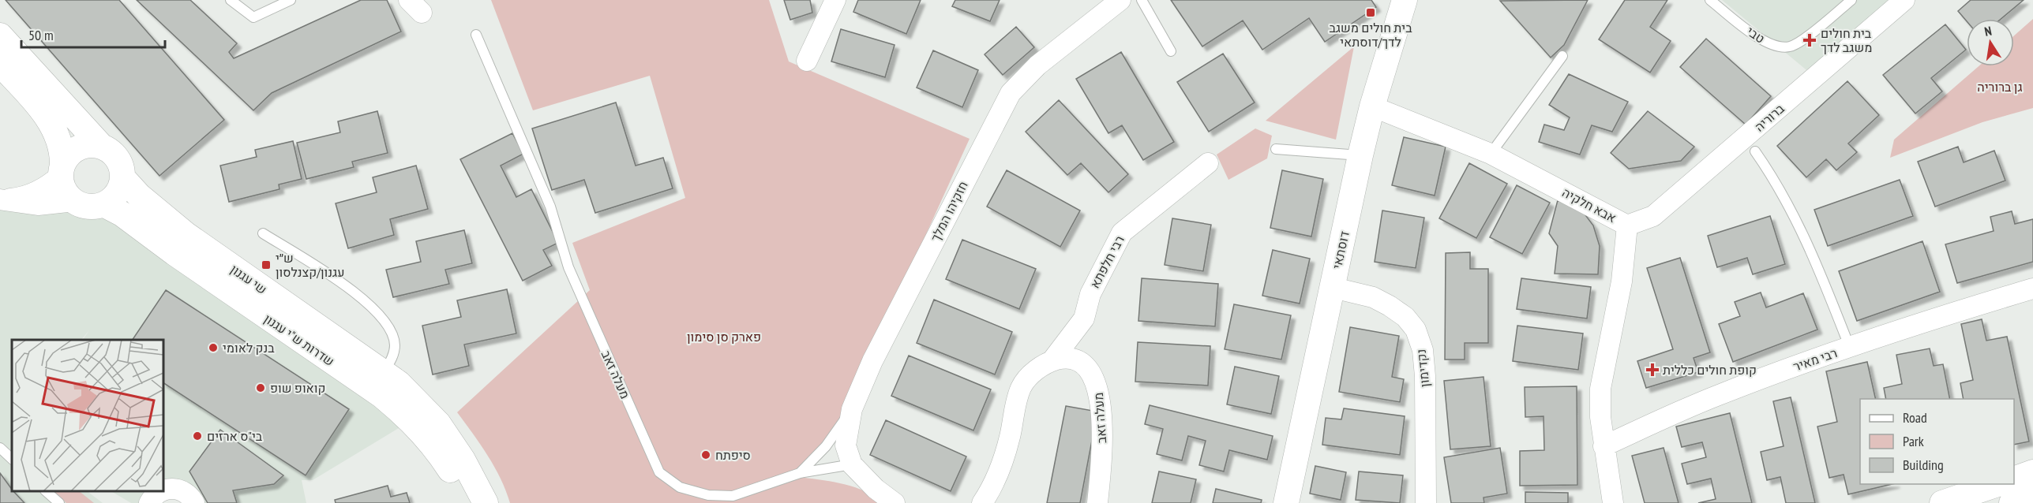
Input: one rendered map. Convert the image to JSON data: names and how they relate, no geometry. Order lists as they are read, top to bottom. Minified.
{"streets":{"street":["ברוריה","אבא חלקיה","חזקיהו המלך","דוסתאי","רבי חלפתא","שי עגנון","שדרות ש\"י עגנון","רבי מאיר","נקדימון","מעלה זאב"],"lane":["טבי"]},"crossings":[["ברוריה","אבא חלקיה"],["אבא חלקיה","דוסתאי"],["אבא חלקיה","רבי מאיר"],["חזקיהו המלך","מעלה זאב"],["דוסתאי","נקדימון"],["רבי חלפתא","מעלה זאב"],["שי עגנון","שדרות ש\"י עגנון"]],"parks":["גן ברוריה","פארק סן סימון"],"places":{"transit":["בית חולים משגב לדך/דוסתאי","ש״י עגנון/קצנלסון"],"health":["בית חולים משגב לדך","קופת חולים כללית"],"other":["בנק לאומי","קואופ שופ","בי\"ס ארזים","סיפתח"]},"legend":["Road","Park","Building"],"scale_bar":"50 m","north":"top"}
